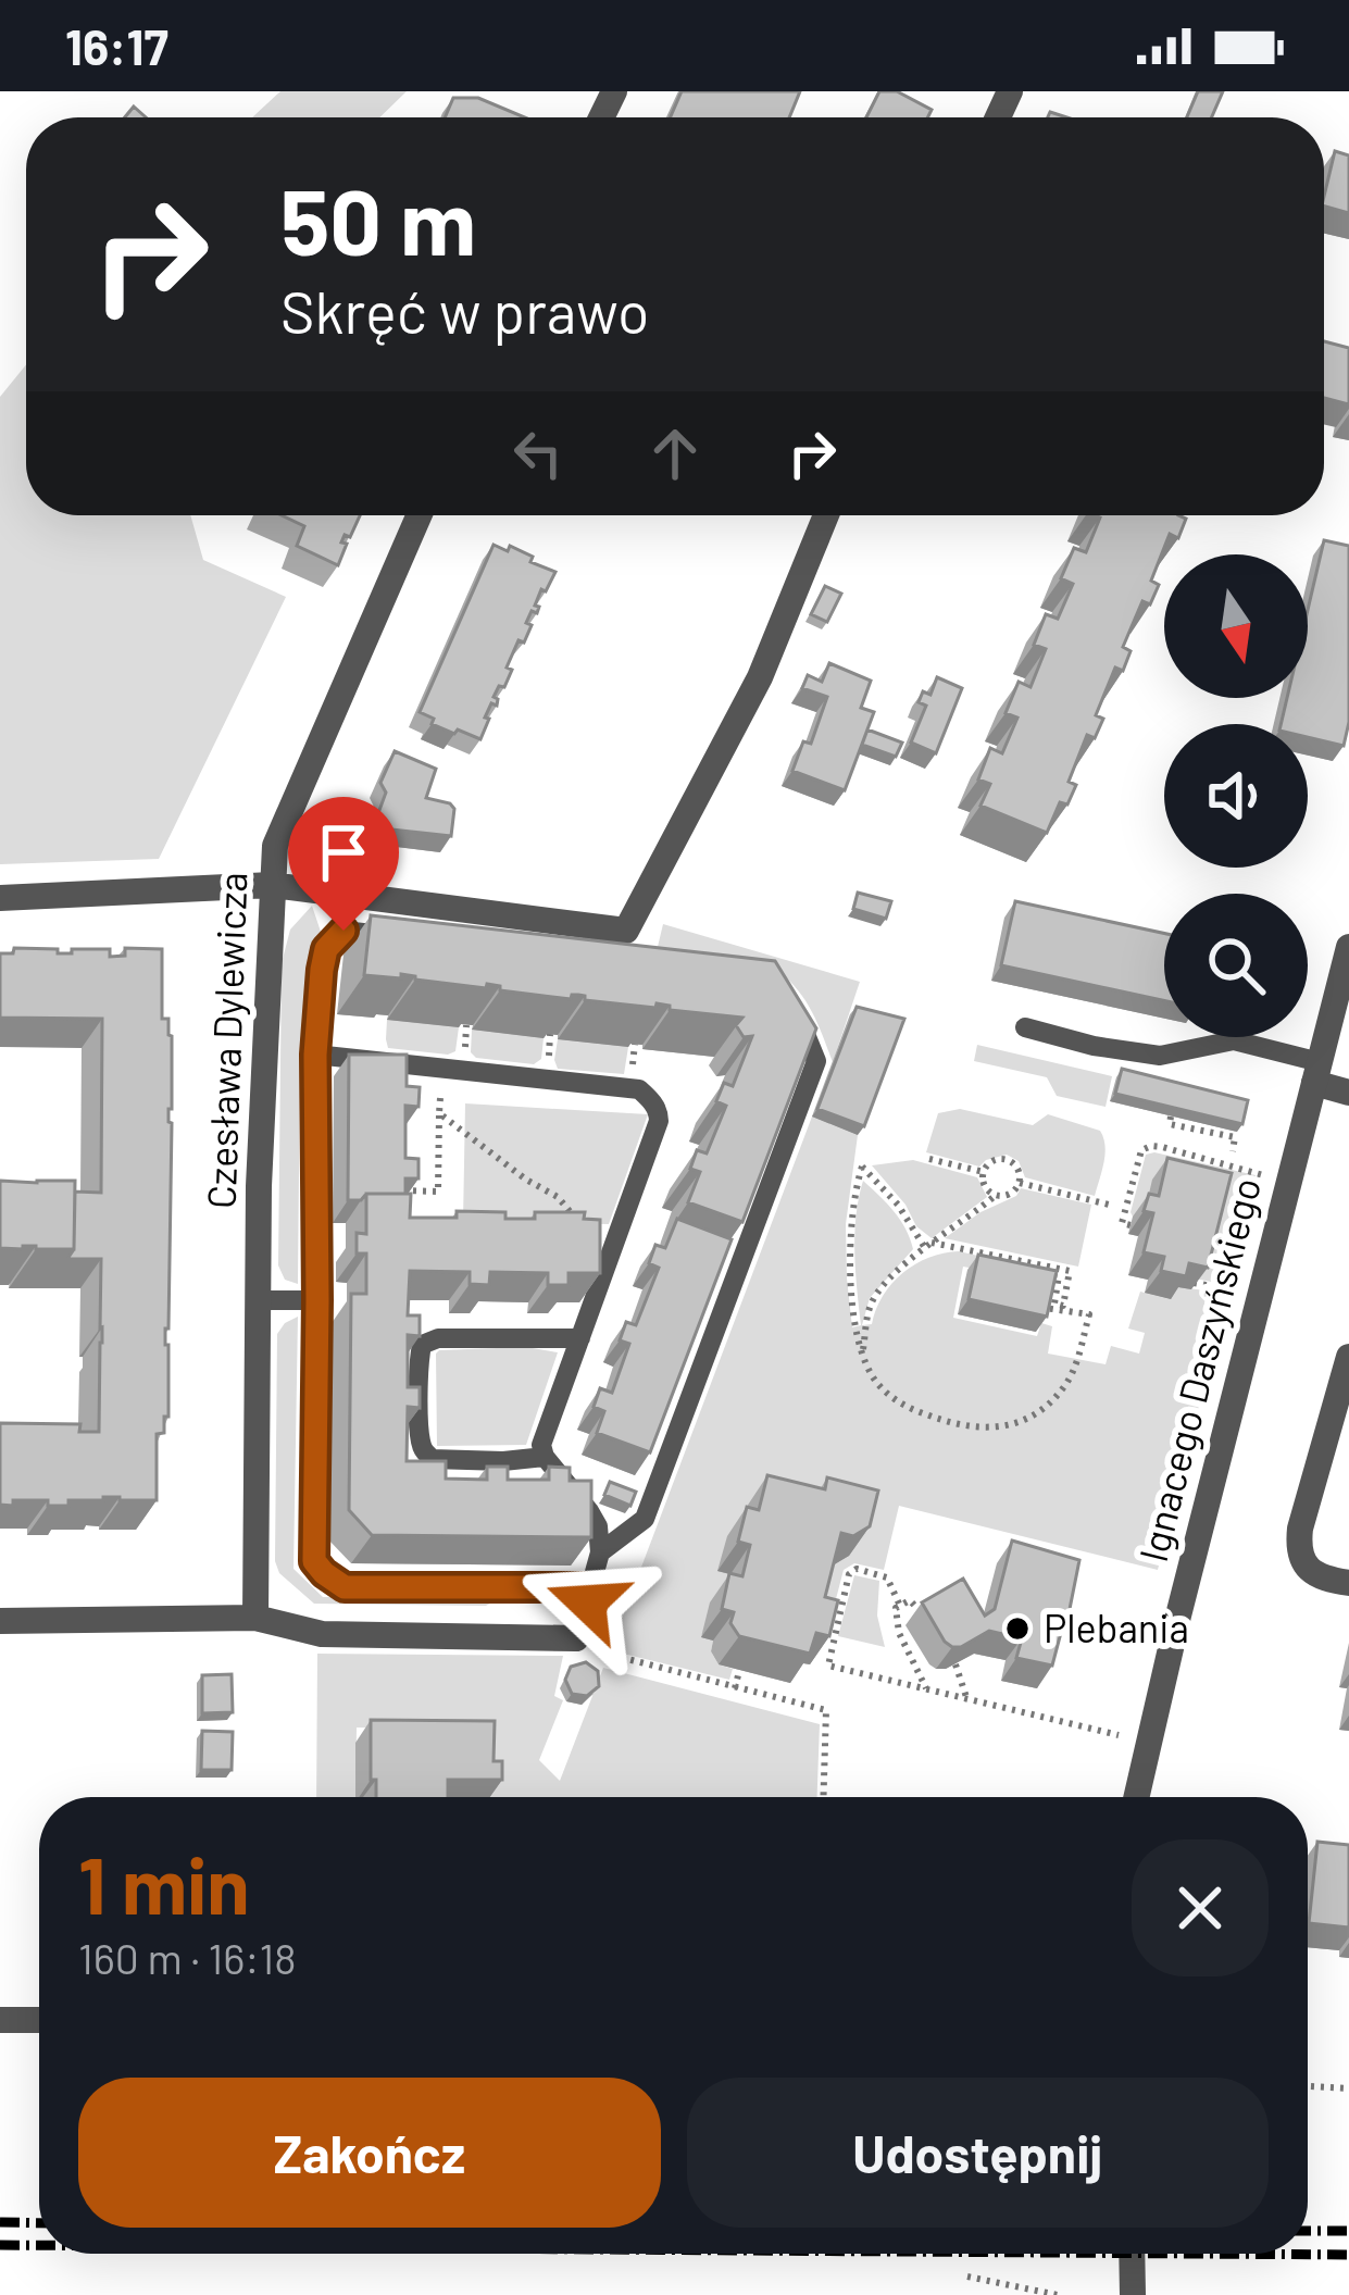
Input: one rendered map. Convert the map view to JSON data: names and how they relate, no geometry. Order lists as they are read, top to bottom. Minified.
{"streets":{"street":["Czesława Dylewicza","Ignacego Daszyńskiego"]},"places":["Plebania"],"north":"bottom","page":{"status":"16:17","turn":["50 m","Skręć w prawo"],"heading":["1 min","160 m · 16:18"],"buttons":["Zakończ","Udostępnij"]}}
